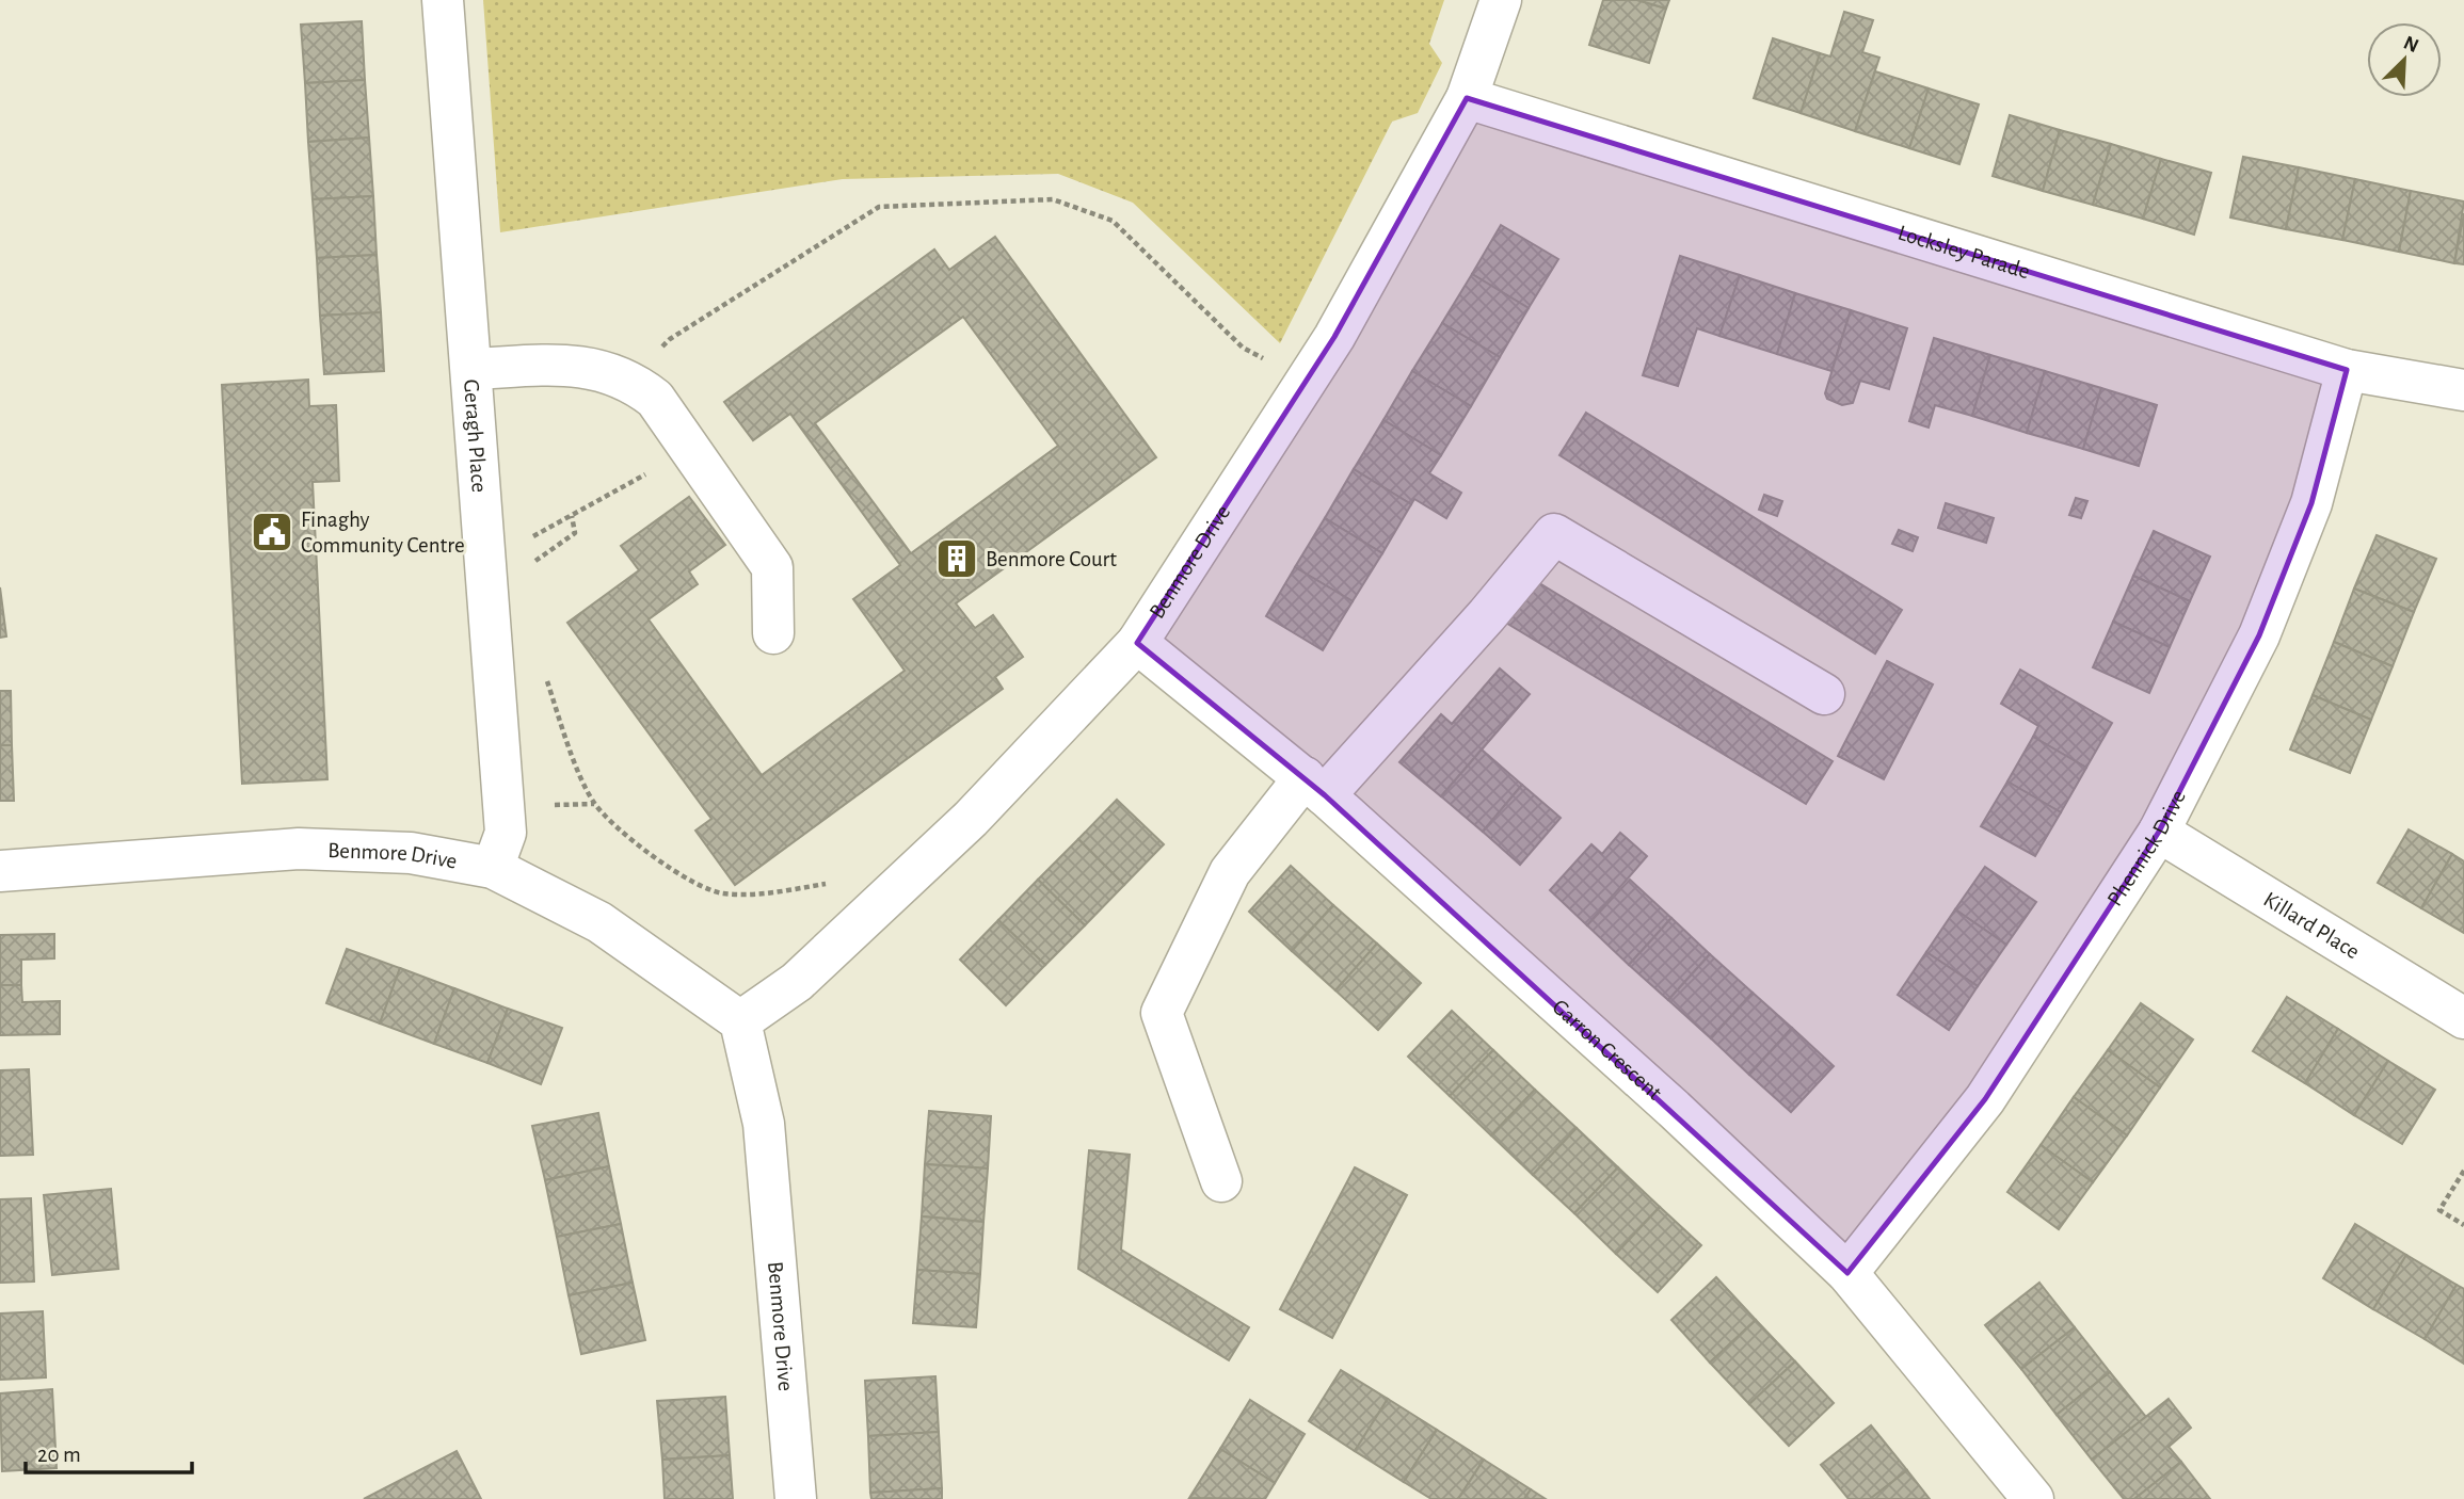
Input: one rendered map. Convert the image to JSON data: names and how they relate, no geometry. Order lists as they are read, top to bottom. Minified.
{"streets":{"street":["Locksley Parade","Geragh Place","Benmore Drive","Phennick Drive","Killard Place","Garron Crescent"]},"crossings":[["Locksley Parade","Benmore Drive"],["Locksley Parade","Phennick Drive"],["Geragh Place","Benmore Drive"],["Benmore Drive","Garron Crescent"],["Phennick Drive","Killard Place"],["Phennick Drive","Garron Crescent"]],"places":{"public building":["Finaghy Community Centre"],"building":["Benmore Court"]},"scale_bar":"20 m","north":"top right"}
